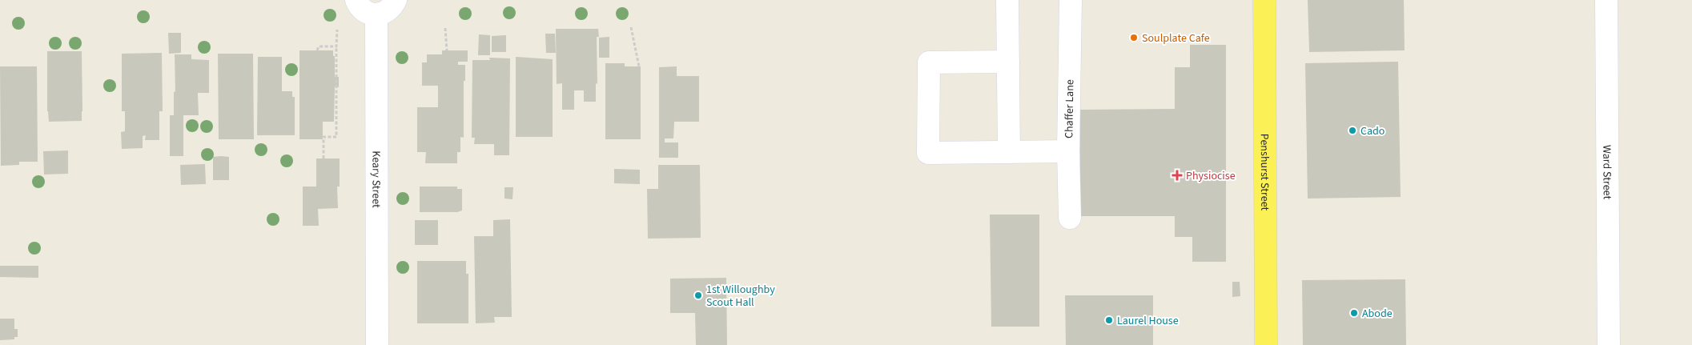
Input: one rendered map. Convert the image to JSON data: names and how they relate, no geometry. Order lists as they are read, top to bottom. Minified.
{"streets":{"main road":["Penshurst Street"],"street":["Chaffer Lane","Ward Street","Keary Street"]},"places":{"other":["Soulplate Cafe","Cado","1st Willoughby Scout Hall","Abode","Laurel House"],"health":["Physiocise"]}}
